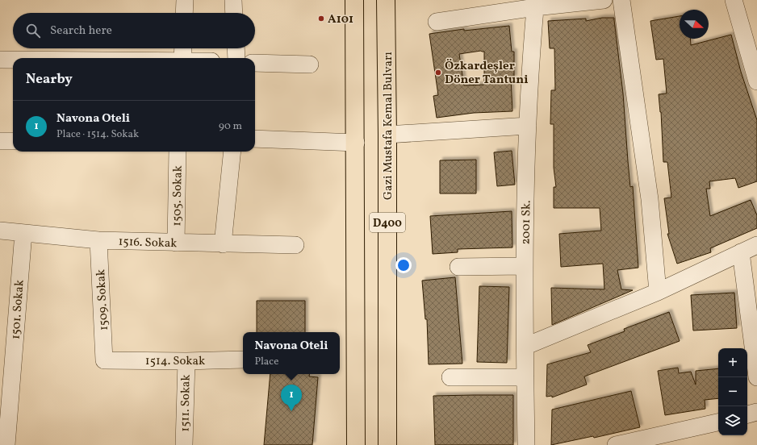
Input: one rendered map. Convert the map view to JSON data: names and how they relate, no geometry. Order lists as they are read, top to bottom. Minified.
{"streets":{"highway":["Gazi Mustafa Kemal Bulvarı","D400"],"street":["1505. Sokak","2001 Sk.","1516. Sokak","1509. Sokak","1501. Sokak","1514. Sokak","1511. Sokak"]},"crossings":[["1505. Sokak","1516. Sokak"],["1516. Sokak","1509. Sokak"],["1516. Sokak","1501. Sokak"],["1509. Sokak","1514. Sokak"],["1514. Sokak","1511. Sokak"]],"places":["A101","Özkardeşler Döner Tantuni"],"north":"right","page":{"search":"Search here","heading":"Nearby","list":[{"mark":"1","name":"Navona Oteli","note":"Place · 1514. Sokak","value":"90 m"}],"popup":["Navona Oteli","Place"],"map_buttons":["+","−"],"pins":"1"}}
